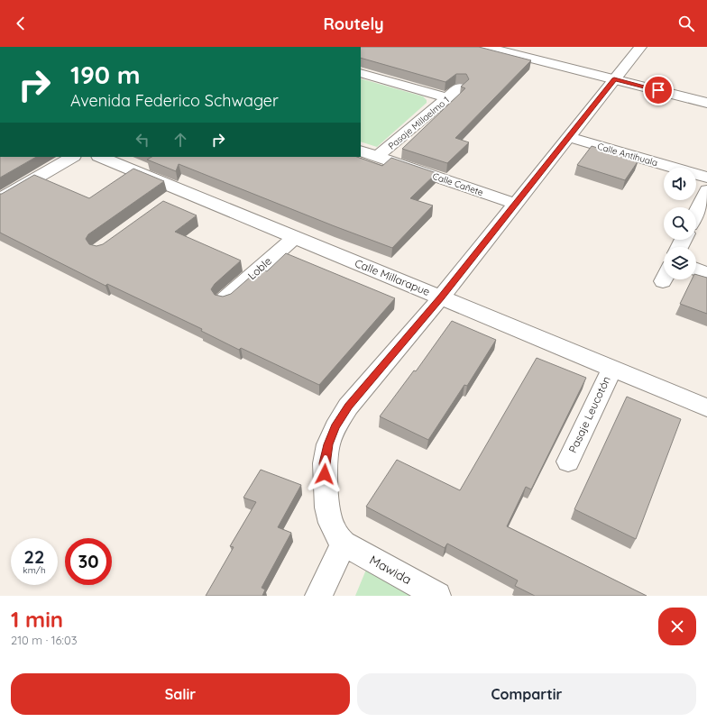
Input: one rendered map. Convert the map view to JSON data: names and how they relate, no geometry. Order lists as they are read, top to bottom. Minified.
{"streets":{"street":["Pasaje Millaelmo 1","Calle Antihuala","Calle Cañete","Loble","Calle Millarapue","Pasaje Leucotón","Mawida"]},"crossings":[["Pasaje Millaelmo 1","Calle Cañete"],["Loble","Calle Millarapue"],["Calle Millarapue","Pasaje Leucotón"]],"page":{"header":"Routely","turn":["190 m","Avenida Federico Schwager"],"speed":"22 km/h","limit":"30","heading":["1 min","210 m · 16:03"],"buttons":["Salir","Compartir"]}}
